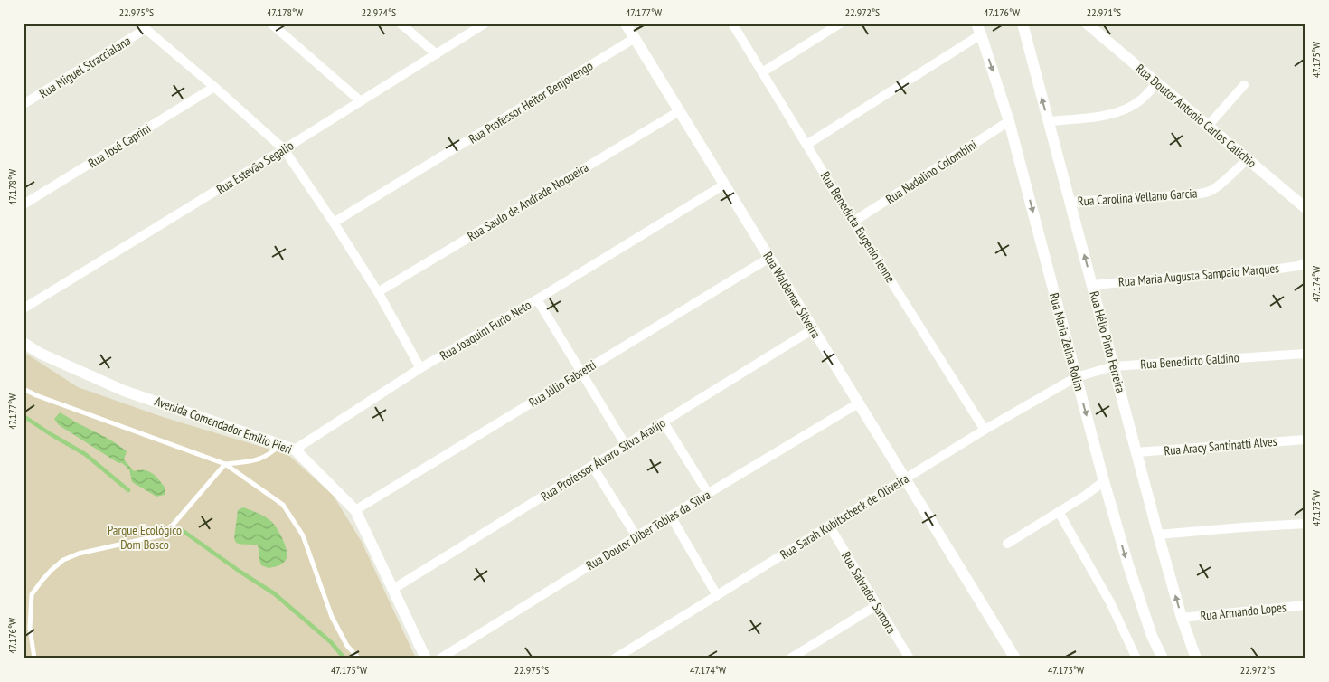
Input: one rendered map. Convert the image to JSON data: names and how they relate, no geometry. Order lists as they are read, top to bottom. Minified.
{"streets":{"street":["Rua Miguel Straccialana","Rua Professor Heitor Benjovengo","Rua Doutor Antonio Carlos Calichio","Rua José Caprini","Rua Estevão Segalio","Rua Nadalino Colombini","Rua Carolina Vellano Garcia","Rua Saulo de Andrade Nogueira","Rua Benedicta Eugenio Ienne","Rua Maria Augusta Sampaio Marques","Rua Waldemar Silveira","Rua Joaquim Furio Neto","Rua Maria Zelina Rolim","Rua Hélio Pinto Ferreira","Rua Benedicto Galdino","Rua Júlio Fabretti","Avenida Comendador Emílio Pieri","Rua Aracy Santinatti Alves","Rua Professor Álvaro Silva Araújo","Rua Sarah Kubitscheck de Oliveira","Rua Doutor Diber Tobias da Silva","Rua Salvador Samora","Rua Armando Lopes"]},"crossings":[["Rua Professor Heitor Benjovengo","Rua Waldemar Silveira"],["Rua Doutor Antonio Carlos Calichio","Rua Carolina Vellano Garcia"],["Rua Nadalino Colombini","Rua Benedicta Eugenio Ienne"],["Rua Nadalino Colombini","Rua Maria Zelina Rolim"],["Rua Carolina Vellano Garcia","Rua Hélio Pinto Ferreira"],["Rua Saulo de Andrade Nogueira","Rua Waldemar Silveira"],["Rua Benedicta Eugenio Ienne","Rua Sarah Kubitscheck de Oliveira"],["Rua Maria Augusta Sampaio Marques","Rua Hélio Pinto Ferreira"],["Rua Waldemar Silveira","Rua Joaquim Furio Neto"],["Rua Waldemar Silveira","Rua Júlio Fabretti"],["Rua Waldemar Silveira","Rua Professor Álvaro Silva Araújo"],["Rua Waldemar Silveira","Rua Sarah Kubitscheck de Oliveira"],["Rua Waldemar Silveira","Rua Doutor Diber Tobias da Silva"],["Rua Joaquim Furio Neto","Avenida Comendador Emílio Pieri"],["Rua Maria Zelina Rolim","Rua Benedicto Galdino"],["Rua Maria Zelina Rolim","Rua Sarah Kubitscheck de Oliveira"],["Rua Hélio Pinto Ferreira","Rua Benedicto Galdino"],["Rua Hélio Pinto Ferreira","Rua Aracy Santinatti Alves"],["Rua Hélio Pinto Ferreira","Rua Armando Lopes"],["Rua Benedicto Galdino","Rua Sarah Kubitscheck de Oliveira"],["Rua Júlio Fabretti","Avenida Comendador Emílio Pieri"],["Avenida Comendador Emílio Pieri","Rua Professor Álvaro Silva Araújo"],["Rua Sarah Kubitscheck de Oliveira","Rua Salvador Samora"]],"one_way":["Rua Maria Zelina Rolim"],"parks":["Parque Ecológico Dom Bosco"],"coordinates":["22.975°S","47.178°W","22.974°S","47.177°W","22.972°S","47.176°W","22.971°S","47.175°W","47.174°W","47.173°W"]}
